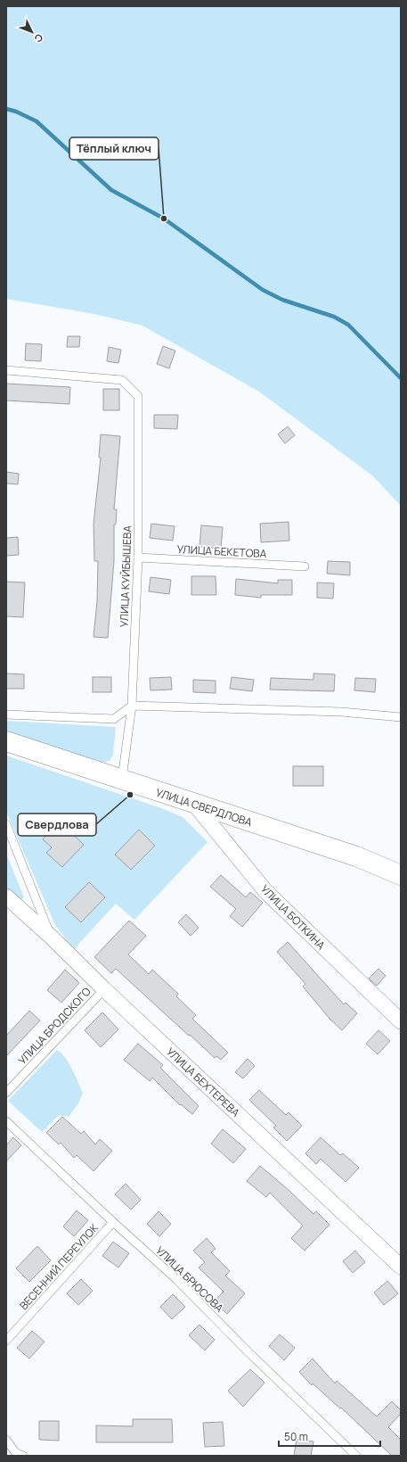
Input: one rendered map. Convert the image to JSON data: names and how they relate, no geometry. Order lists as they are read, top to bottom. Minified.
{"streets":{"street":["УЛИЦА СВЕРДЛОВА","УЛИЦА БОТКИНА","УЛИЦА БЕХТЕРЕВА"],"lane":["УЛИЦА БЕКЕТОВА","УЛИЦА КУЙБЫШЕВА","УЛИЦА БРОДСКОГО","ВЕСЕННИЙ ПЕРЕУЛОК","УЛИЦА БРЮСОВА"]},"crossings":[["УЛИЦА БЕКЕТОВА","УЛИЦА КУЙБЫШЕВА"],["УЛИЦА КУЙБЫШЕВА","УЛИЦА СВЕРДЛОВА"],["УЛИЦА СВЕРДЛОВА","УЛИЦА БОТКИНА"],["УЛИЦА БРОДСКОГО","УЛИЦА БЕХТЕРЕВА"],["ВЕСЕННИЙ ПЕРЕУЛОК","УЛИЦА БРЮСОВА"]],"places":["Тёплый ключ","Свердлова"],"scale_bar":"50 m","north":"bottom right"}
